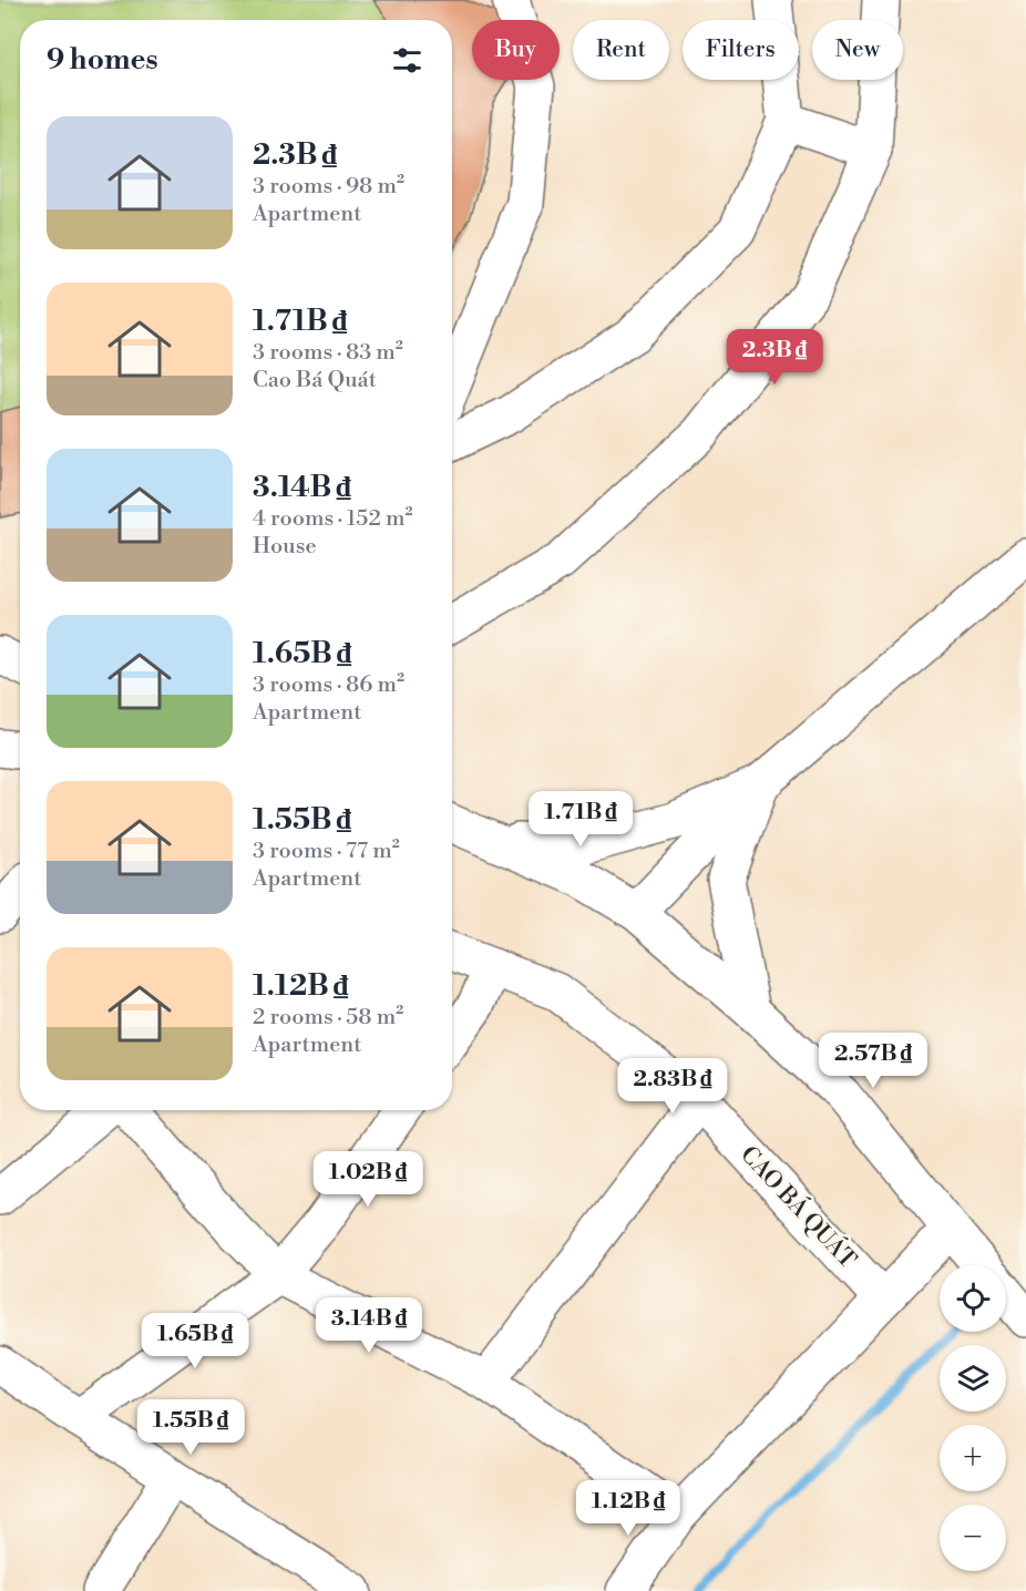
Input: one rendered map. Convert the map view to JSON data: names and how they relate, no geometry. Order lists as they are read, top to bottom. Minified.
{"streets":{"street":["CAO BÁ QUÁT"]},"page":{"chip":["Buy","Rent","Filters","New"],"heading":"9 homes","list":[{"name":"2.3B ₫","note":"3 rooms · 98 m² · Apartment"},{"name":"1.71B ₫","note":"3 rooms · 83 m² · Cao Bá Quát"},{"name":"3.14B ₫","note":"4 rooms · 152 m² · House"},{"name":"1.65B ₫","note":"3 rooms · 86 m² · Apartment"},{"name":"1.55B ₫","note":"3 rooms · 77 m² · Apartment"},{"name":"1.12B ₫","note":"2 rooms · 58 m² · Apartment"}],"price":["2.3B ₫","1.71B ₫","2.57B ₫","2.83B ₫","1.02B ₫","3.14B ₫","1.65B ₫","1.55B ₫","1.12B ₫"],"map_buttons":["+","−"]}}
